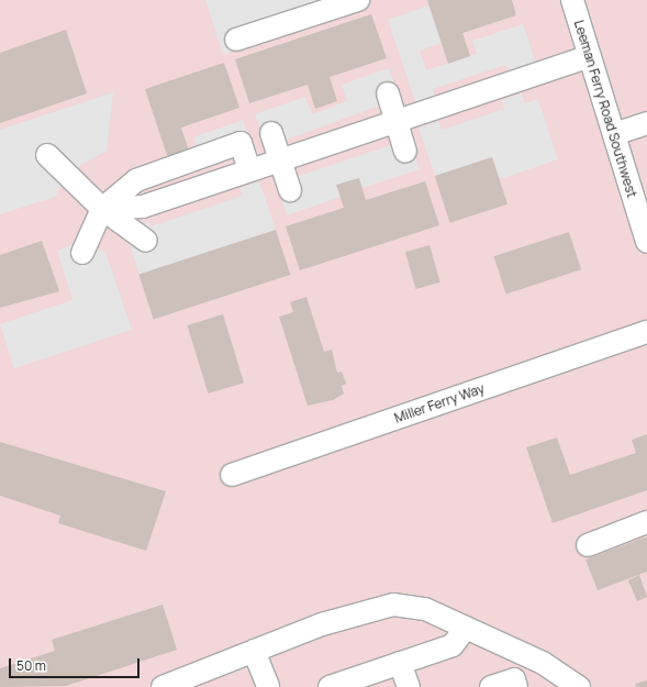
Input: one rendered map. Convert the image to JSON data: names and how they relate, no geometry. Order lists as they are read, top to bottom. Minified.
{"streets":{"street":["Leeman Ferry Road Southwest","Miller Ferry Way"]},"scale_bar":"50 m"}
